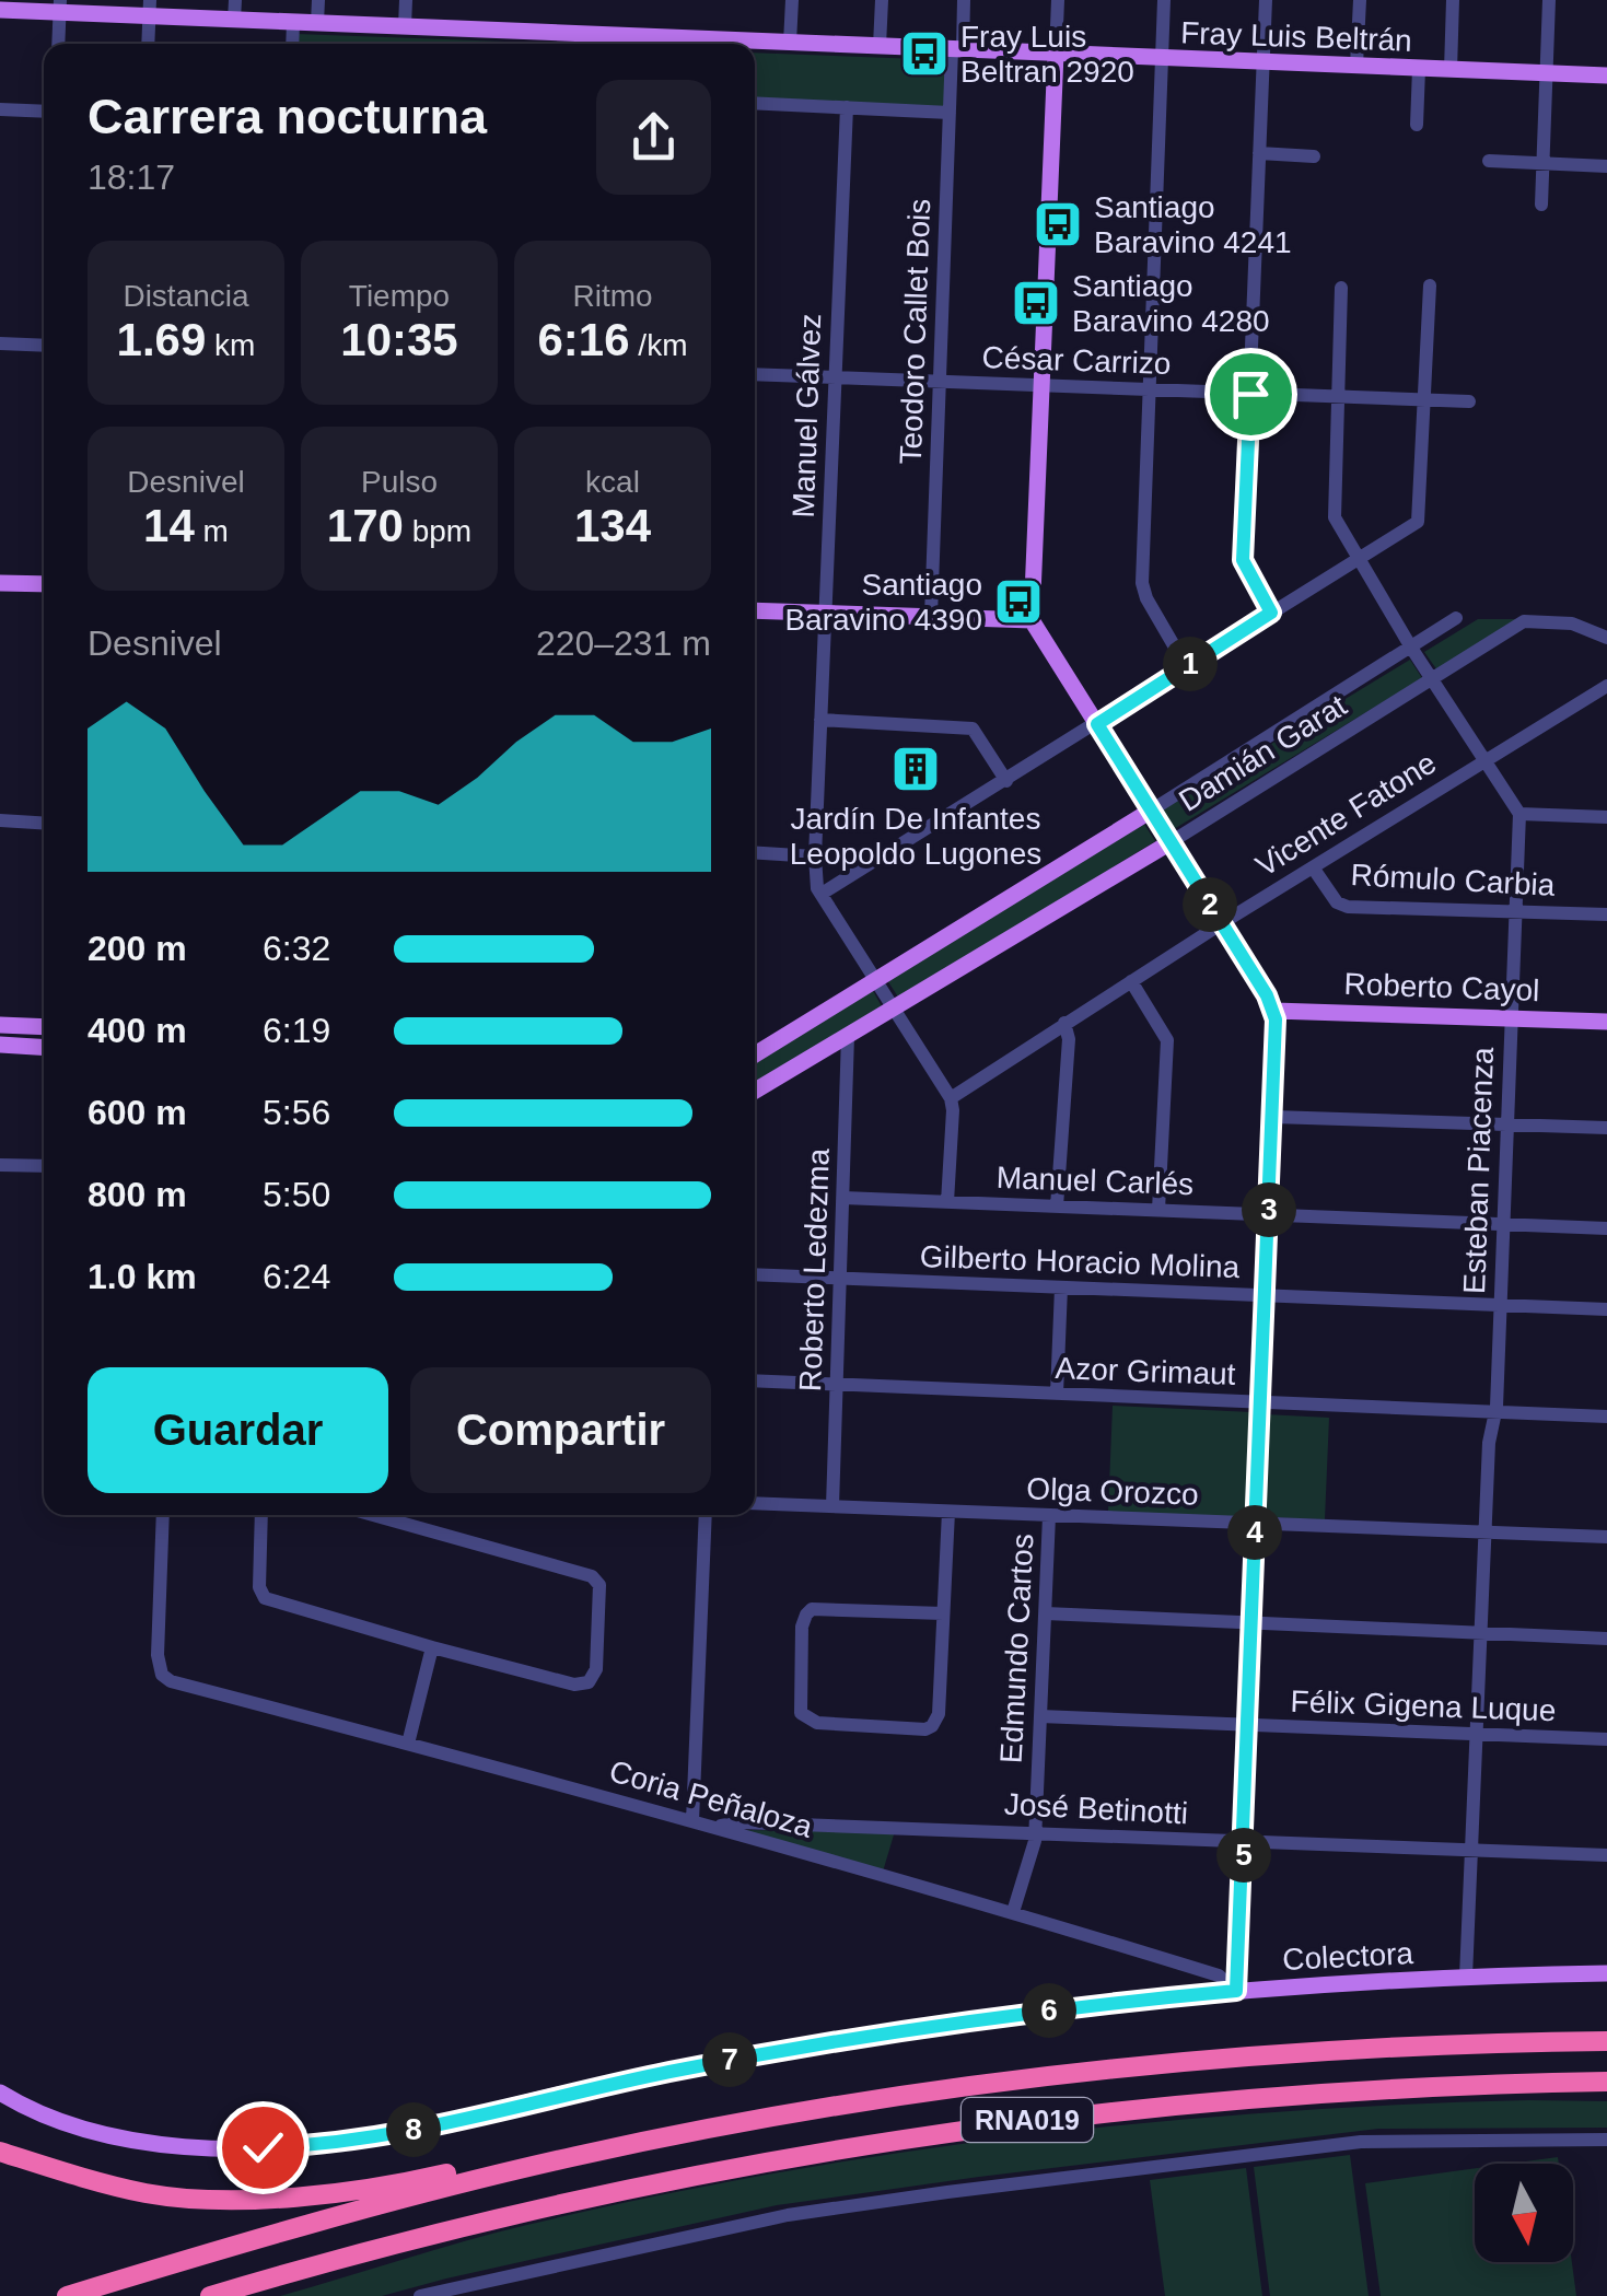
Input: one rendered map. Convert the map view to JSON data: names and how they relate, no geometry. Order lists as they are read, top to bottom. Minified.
{"streets":{"highway":["RNA019"],"main road":["Fray Luis Beltrán","Damián Garat","Roberto Cayol","Colectora"],"street":["Teodoro Callet Bois","César Carrizo","Manuel Gálvez","Vicente Fatone","Rómulo Carbia","Esteban Piacenza","Manuel Carlés","Gilberto Horacio Molina","Roberto Ledezma","Azor Grimaut","Olga Orozco","Edmundo Cartos","Félix Gigena Luque","Coria Peñaloza","José Betinotti"]},"crossings":[["Fray Luis Beltrán","Teodoro Callet Bois"],["Teodoro Callet Bois","César Carrizo"],["César Carrizo","Manuel Gálvez"],["Damián Garat","Roberto Ledezma"],["Vicente Fatone","Rómulo Carbia"],["Rómulo Carbia","Esteban Piacenza"],["Roberto Cayol","Esteban Piacenza"],["Esteban Piacenza","Manuel Carlés"],["Esteban Piacenza","Gilberto Horacio Molina"],["Esteban Piacenza","Azor Grimaut"],["Esteban Piacenza","Olga Orozco"],["Esteban Piacenza","Félix Gigena Luque"],["Esteban Piacenza","José Betinotti"],["Esteban Piacenza","Colectora"],["Manuel Carlés","Roberto Ledezma"],["Gilberto Horacio Molina","Roberto Ledezma"],["Roberto Ledezma","Azor Grimaut"],["Roberto Ledezma","Olga Orozco"],["Olga Orozco","Edmundo Cartos"],["Edmundo Cartos","Félix Gigena Luque"],["Edmundo Cartos","Coria Peñaloza"],["Edmundo Cartos","José Betinotti"],["Coria Peñaloza","José Betinotti"],["Coria Peñaloza","Colectora"]],"places":{"bus stop":["Fray Luis Beltran 2920","Santiago Baravino 4241","Santiago Baravino 4280","Santiago Baravino 4390"],"building":["Jardín De Infantes Leopoldo Lugones"]},"north":"bottom","page":{"heading":["Carrera nocturna","18:17"],"stats":[["Distancia","1.69 km"],["Tiempo","10:35"],["Ritmo","6:16 /km"],["Desnivel","14 m"],["Pulso","170 bpm"],["kcal","134"]],"chart":["Desnivel","220–231 m"],"pins":["1","2","3","4","5","6","7","8"],"list":[{"name":"200 m","note":"6:32"},{"name":"400 m","note":"6:19"},{"name":"600 m","note":"5:56"},{"name":"800 m","note":"5:50"},{"name":"1.0 km","note":"6:24"}],"buttons":["Guardar","Compartir"]}}
